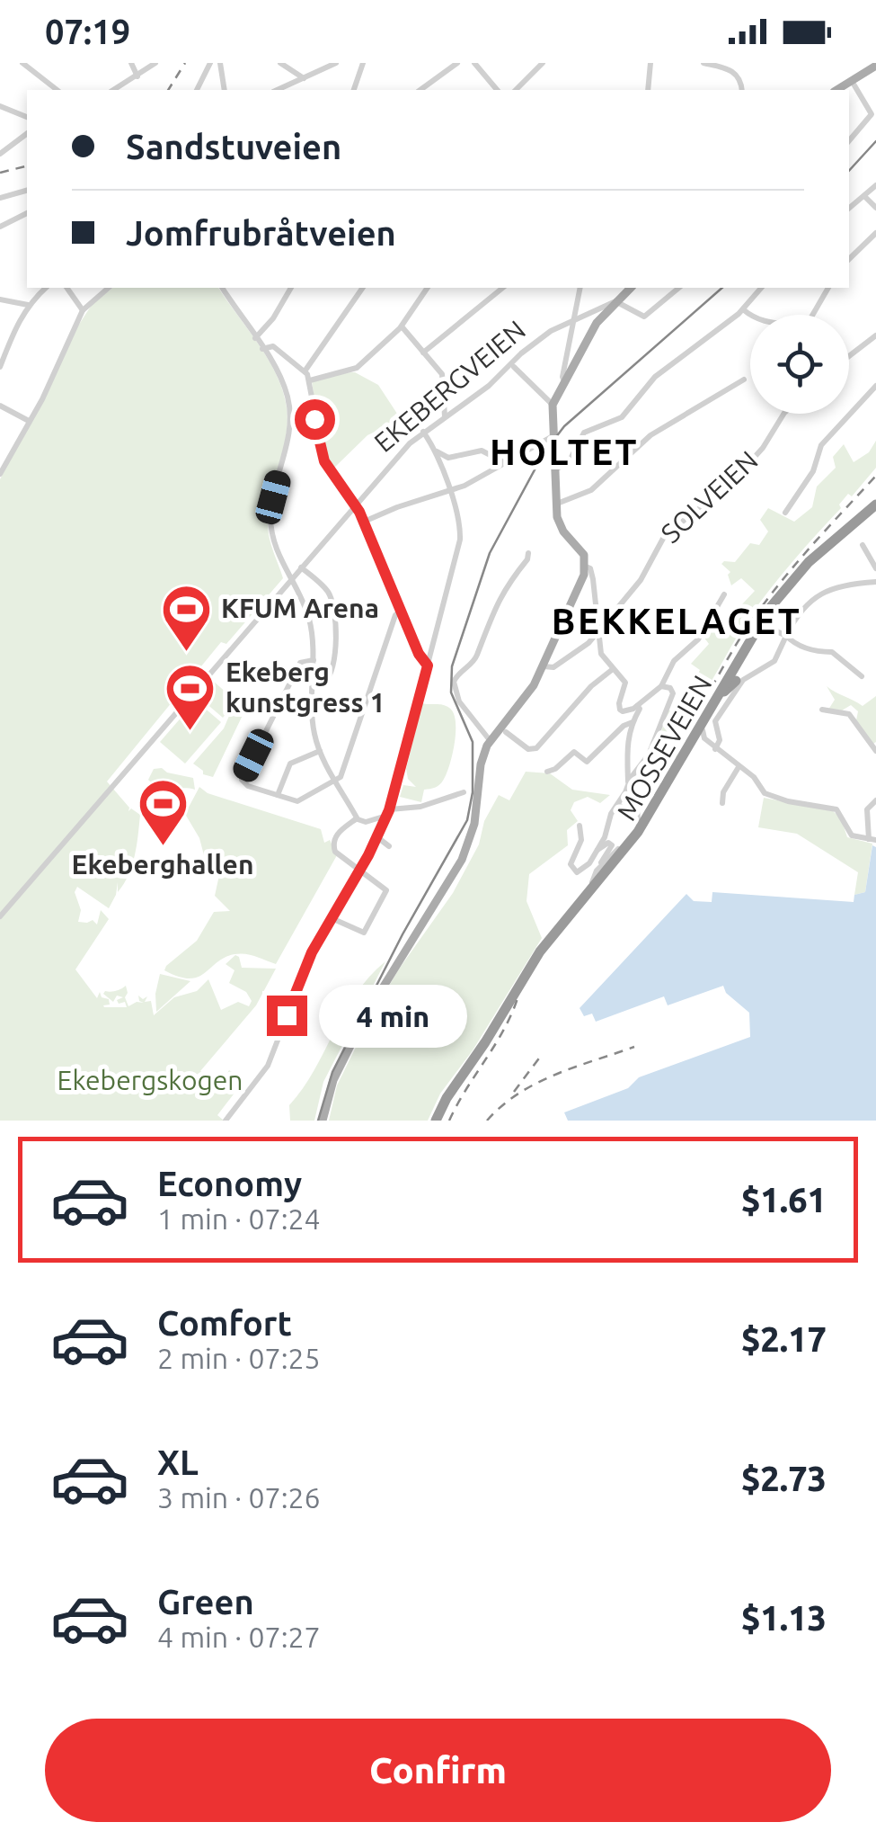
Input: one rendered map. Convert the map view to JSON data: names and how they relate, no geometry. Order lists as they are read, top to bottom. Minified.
{"streets":{"highway":["MOSSEVEIEN"],"main road":["EKEBERGVEIEN"],"street":["SOLVEIEN"]},"districts":["HOLTET","BEKKELAGET"],"parks":["Ekebergskogen"],"places":{"sports":["KFUM Arena","Ekeberg kunstgress 1","Ekeberghallen"]},"page":{"status":"07:19","banner":["Sandstuveien","Jomfrubråtveien"],"bubble":"4 min","list":[{"name":"Economy","note":"1 min · 07:24","value":"$1.61"},{"name":"Comfort","note":"2 min · 07:25","value":"$2.17"},{"name":"XL","note":"3 min · 07:26","value":"$2.73"},{"name":"Green","note":"4 min · 07:27","value":"$1.13"}],"buttons":"Confirm"}}
